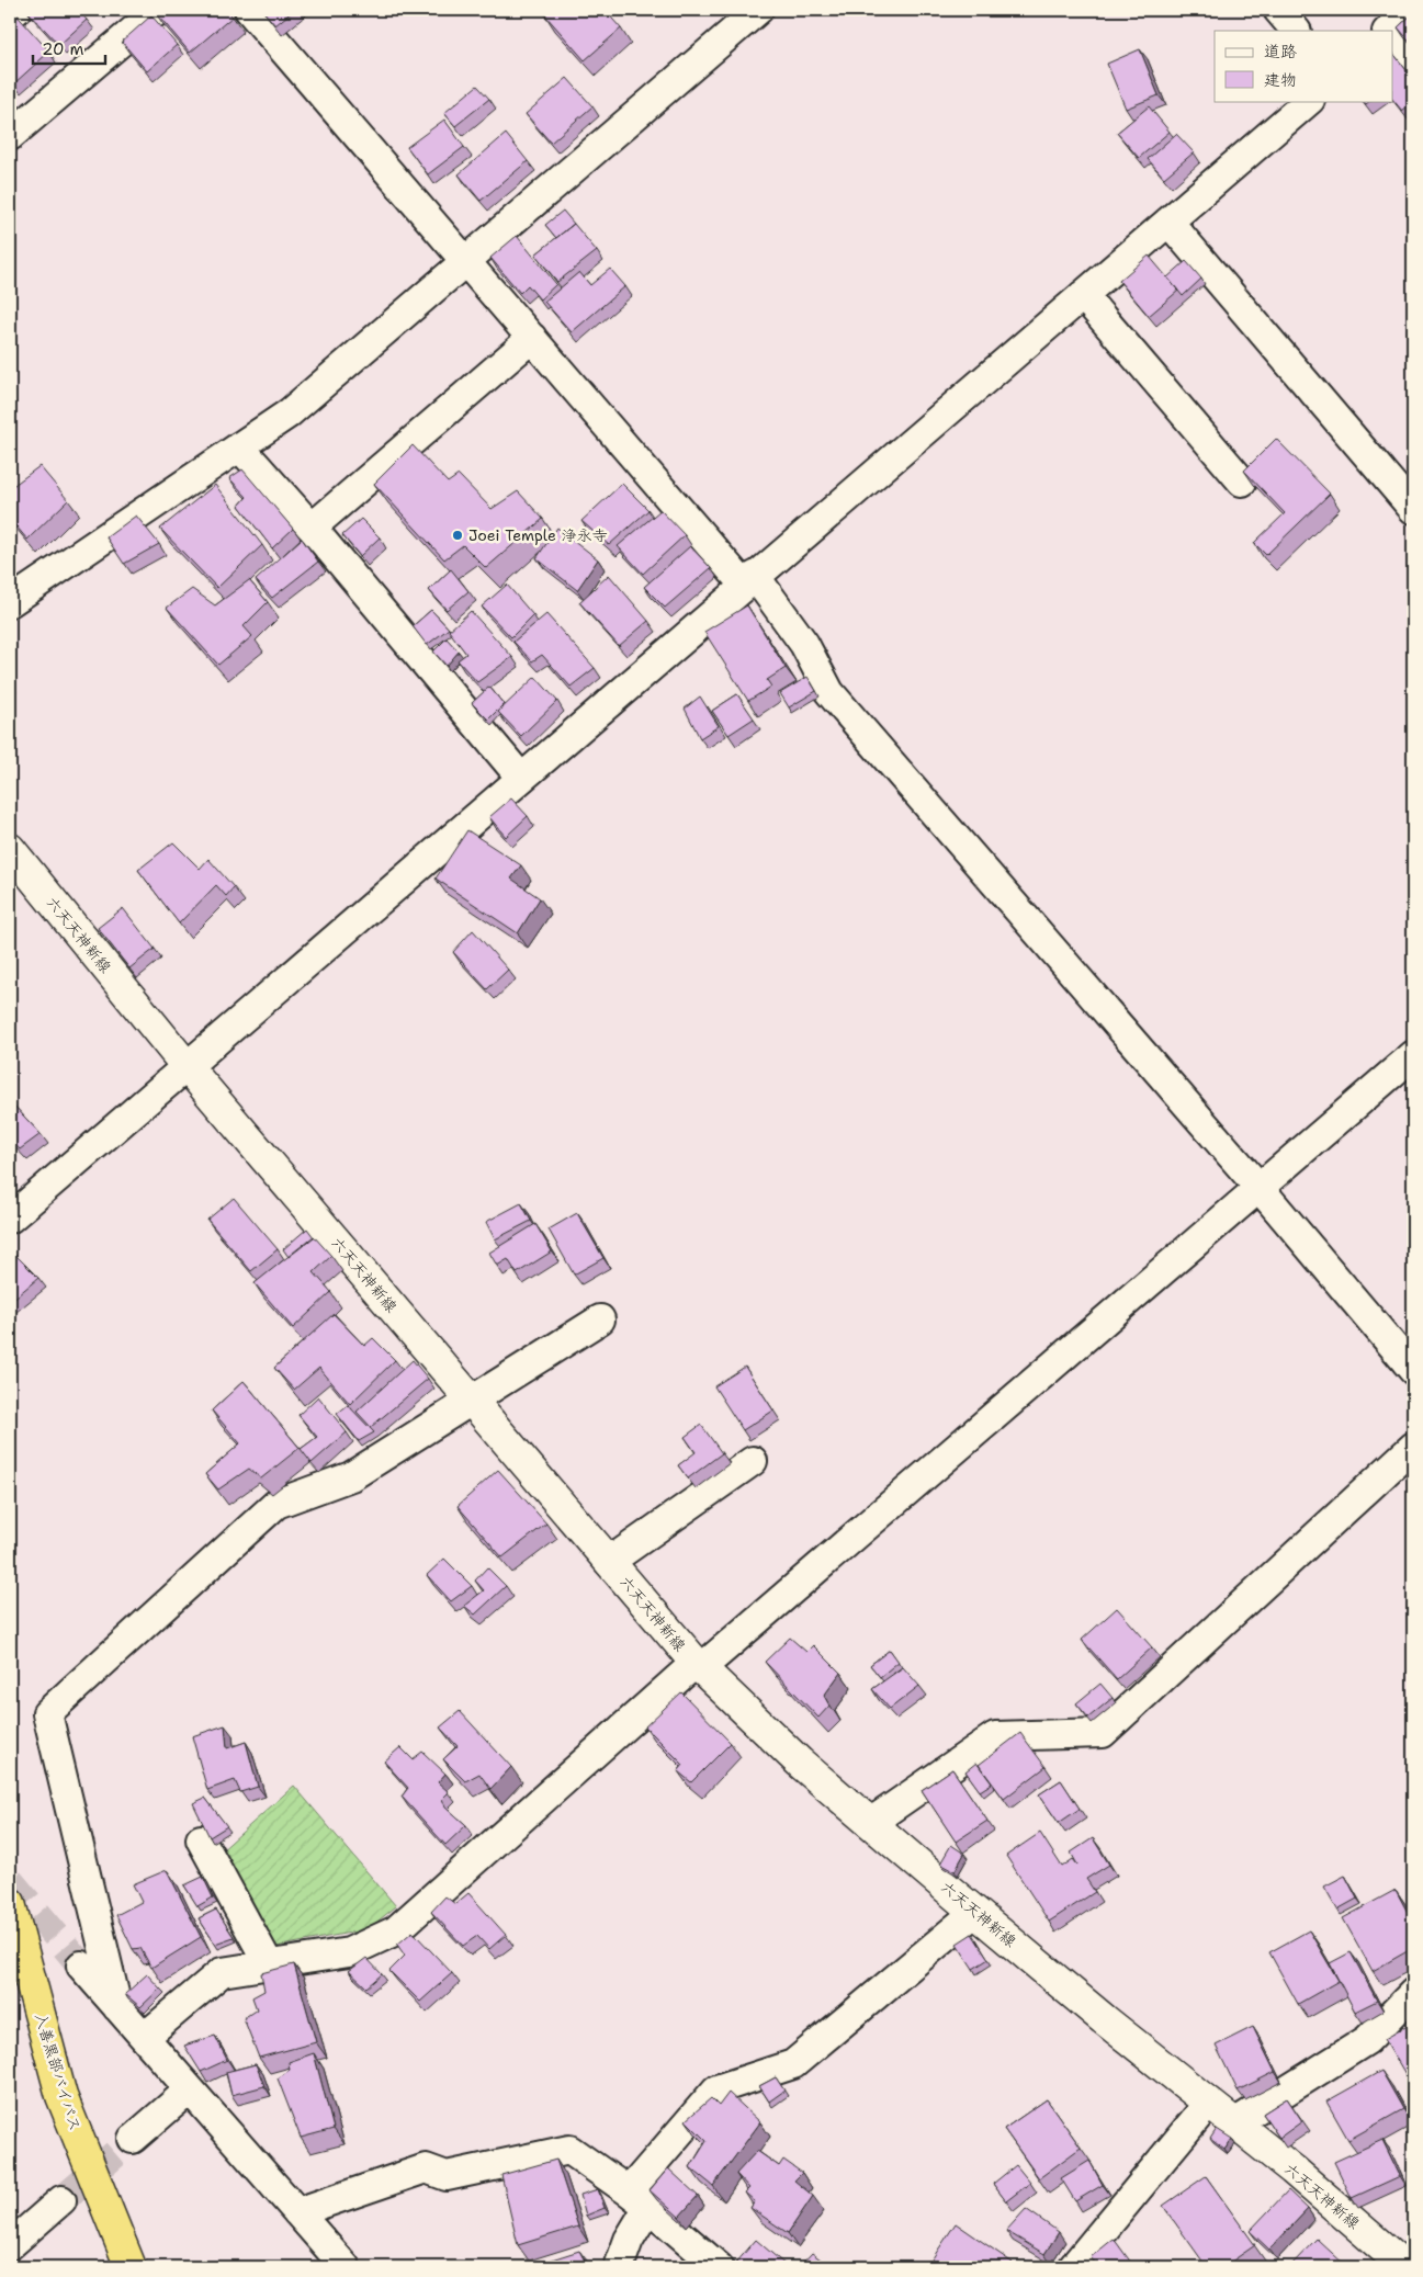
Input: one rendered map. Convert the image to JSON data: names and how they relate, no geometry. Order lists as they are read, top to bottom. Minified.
{"streets":{"highway":["入善黒部バイパス"],"main road":["六天天神新線"]},"places":["Joei Temple 浄永寺"],"legend":["道路","建物"],"scale_bar":"20 m"}
